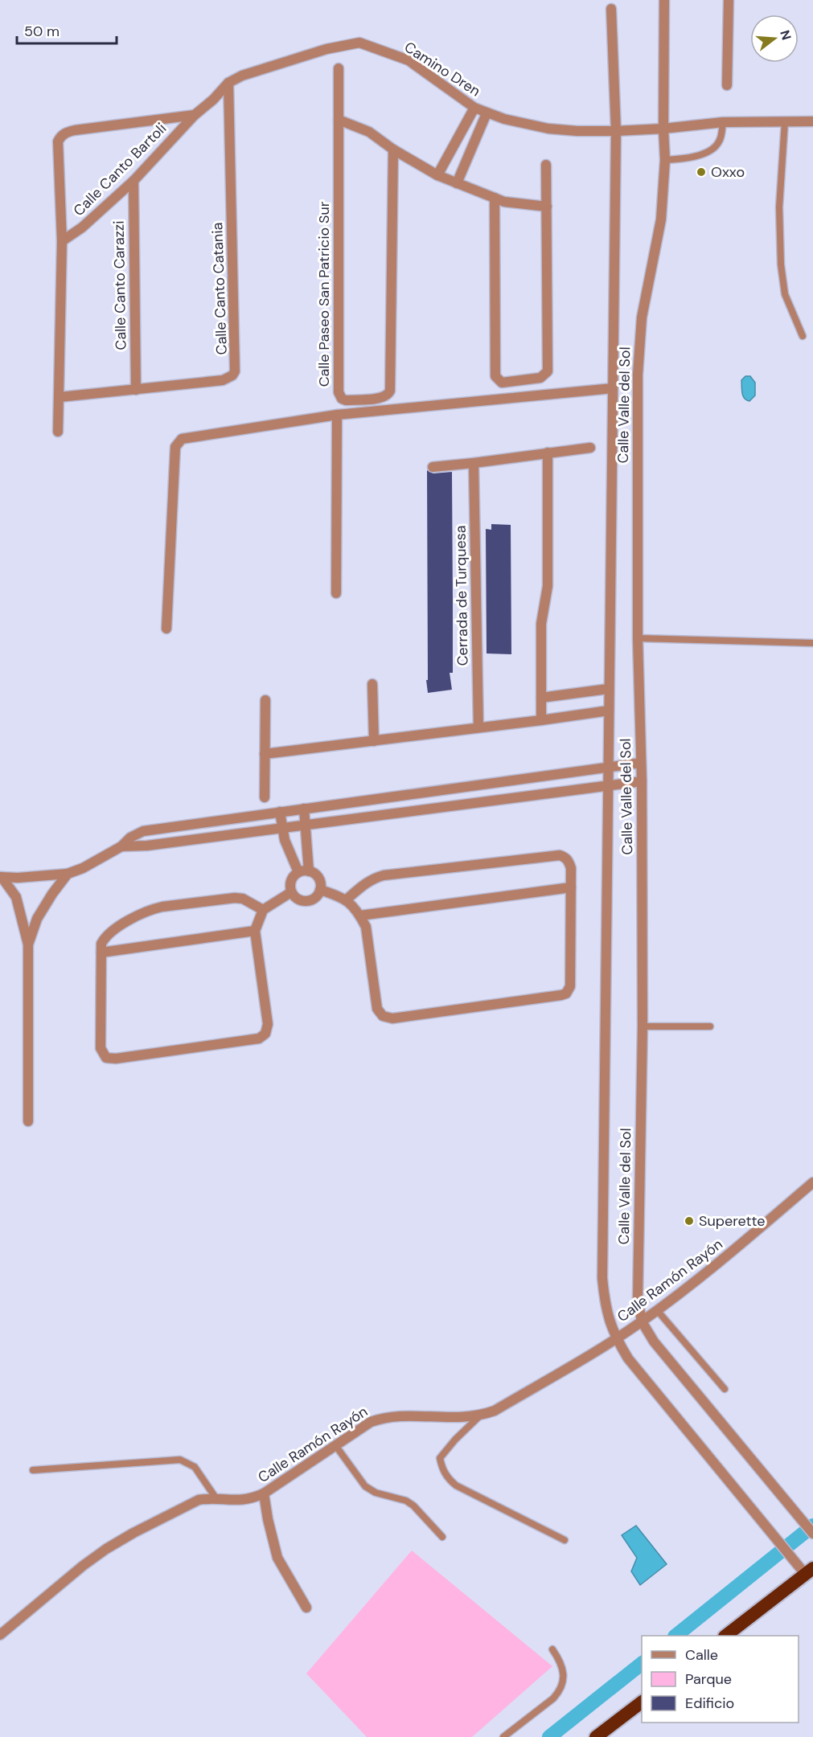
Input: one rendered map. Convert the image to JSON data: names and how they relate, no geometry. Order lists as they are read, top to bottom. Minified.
{"streets":{"street":["Camino Dren","Calle Canto Bartoli","Calle Canto Carazzi","Calle Canto Catania","Calle Paseo San Patricio Sur","Calle Valle del Sol","Cerrada de Turquesa","Calle Ramón Rayón"]},"crossings":[["Camino Dren","Calle Canto Bartoli"],["Camino Dren","Calle Canto Catania"],["Camino Dren","Calle Valle del Sol"],["Calle Canto Bartoli","Calle Canto Carazzi"],["Calle Canto Carazzi","Calle Canto Catania"],["Calle Valle del Sol","Calle Ramón Rayón"]],"places":["Oxxo","Superette"],"legend":["Calle","Parque","Edificio"],"scale_bar":"50 m","north":"right"}
